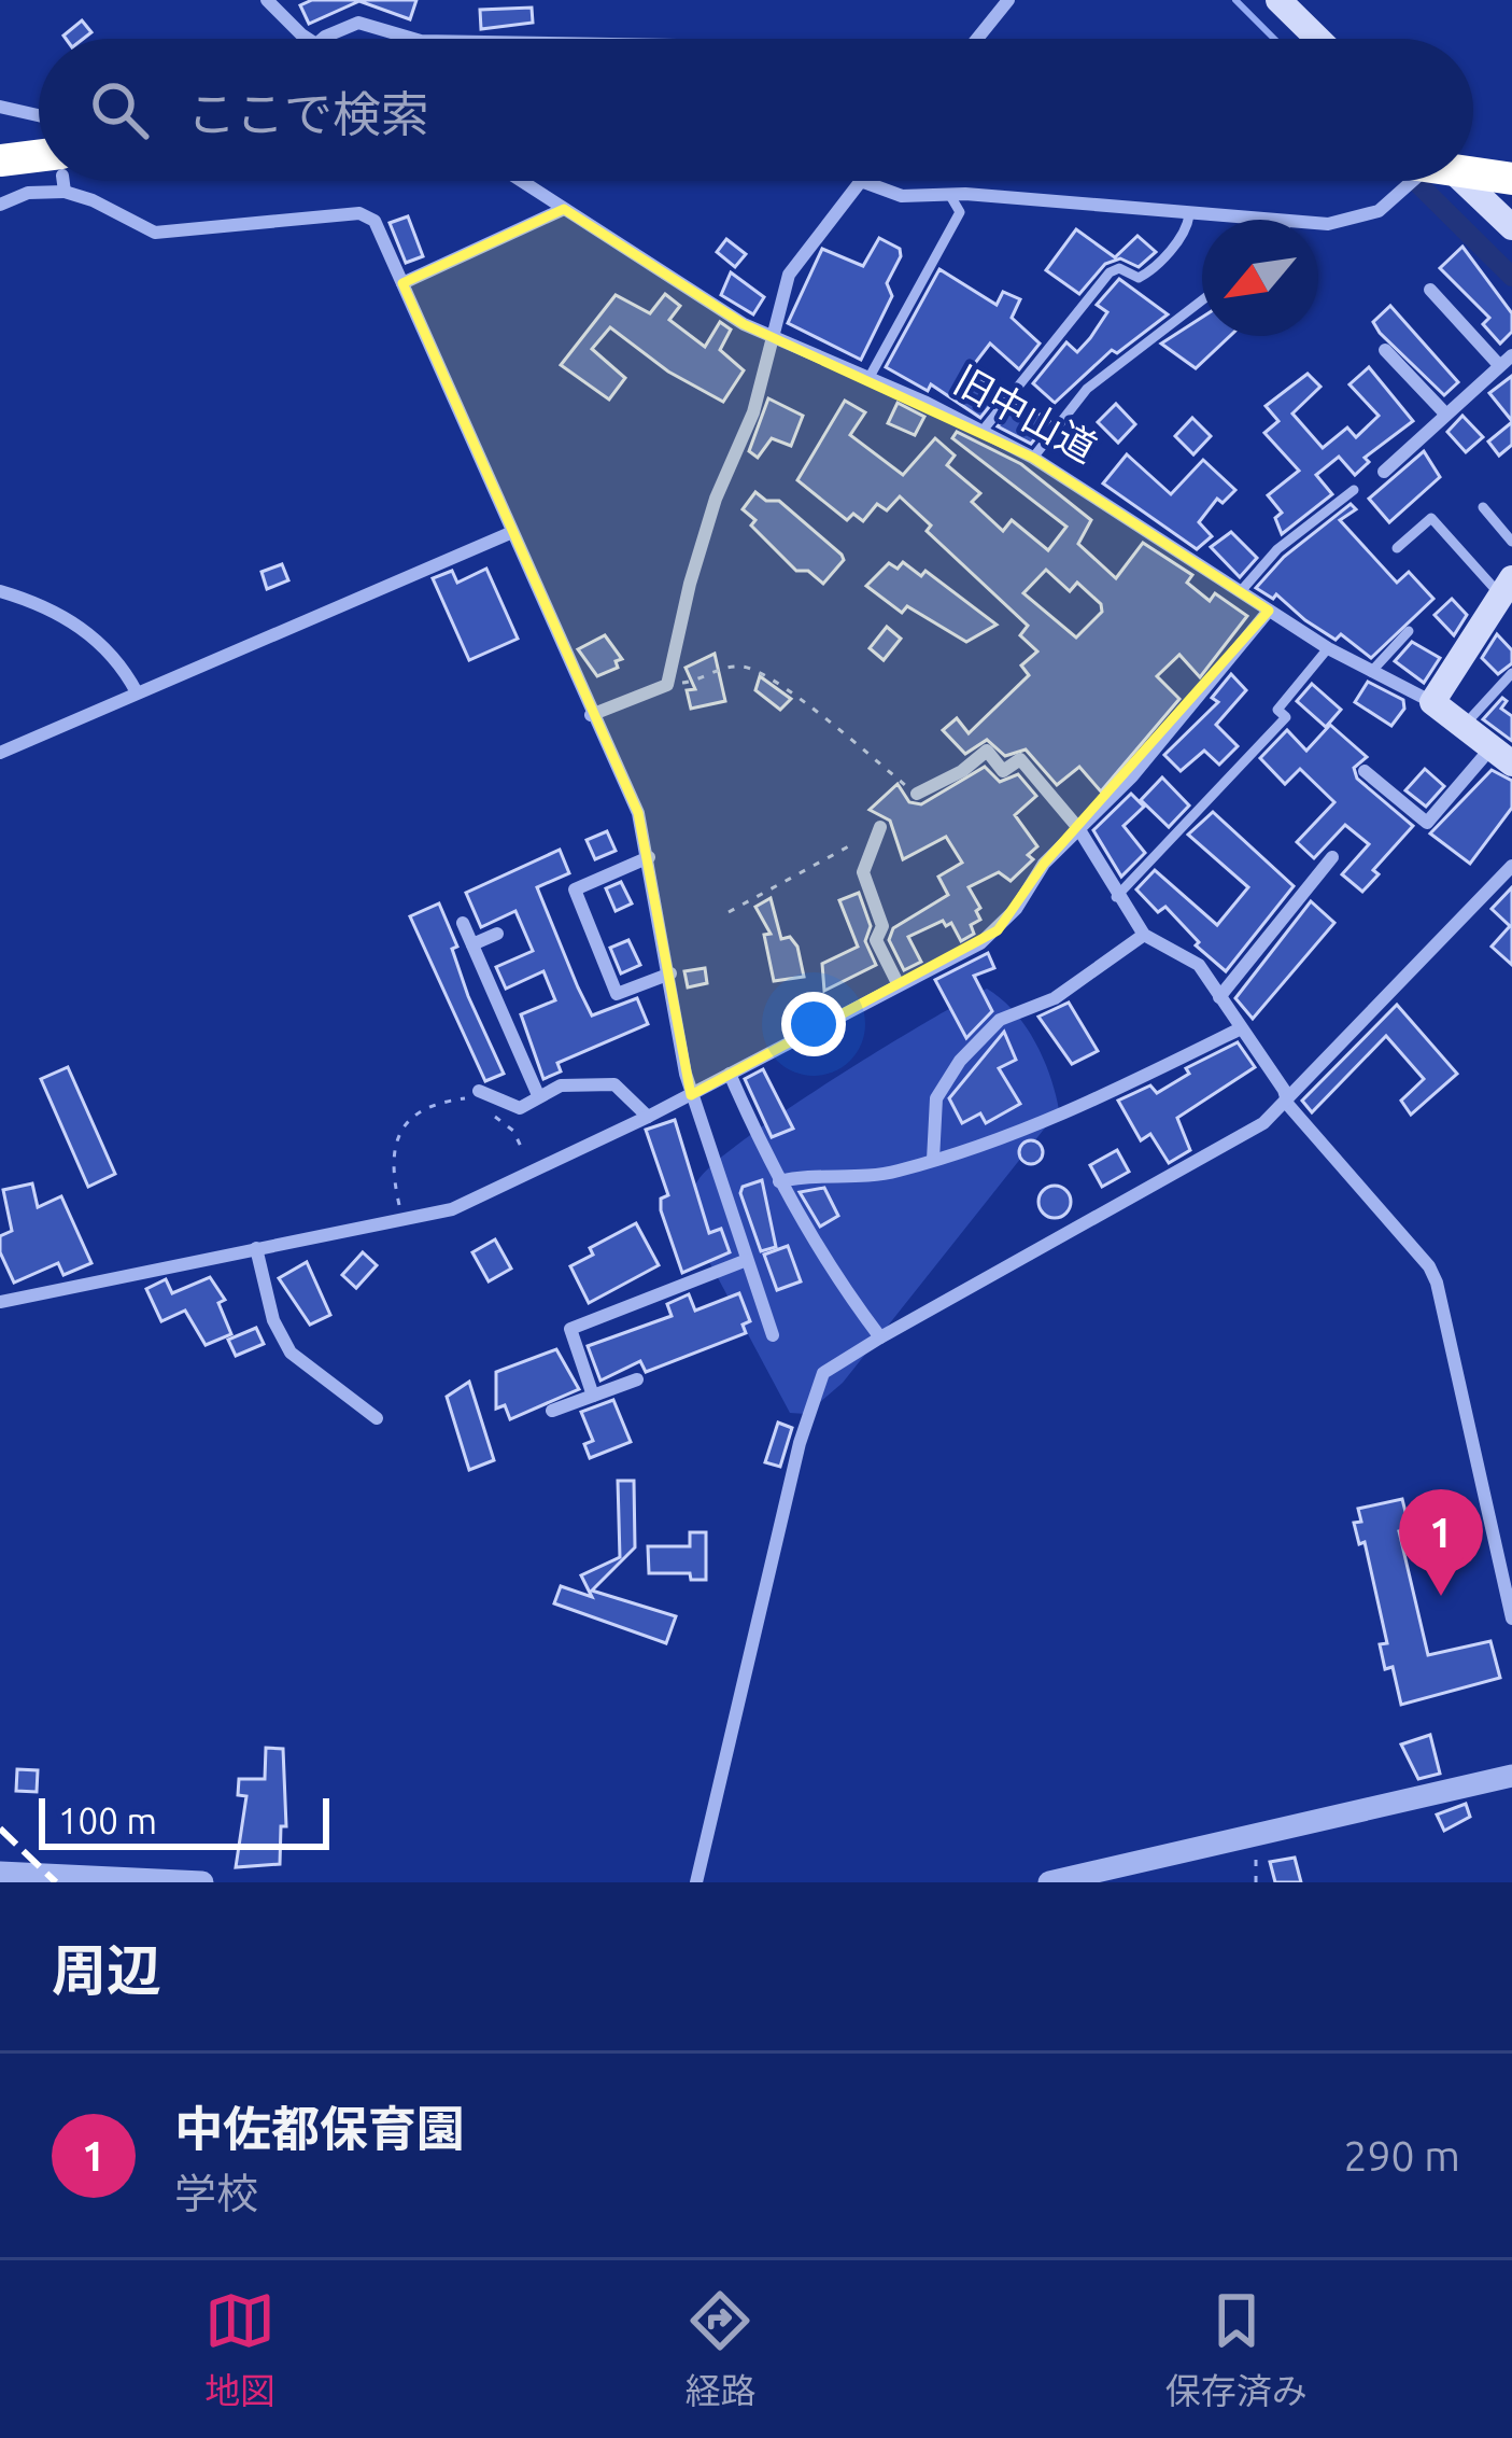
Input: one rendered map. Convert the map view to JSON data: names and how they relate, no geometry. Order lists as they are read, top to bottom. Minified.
{"streets":{"main road":["旧中山道"]},"scale_bar":"100 m","north":"bottom left","page":{"search":"ここで検索","pins":"1","scale":"100 m","heading":"周辺","list":[{"mark":"1","name":"中佐都保育園","note":"学校","value":"290 m"}],"nav":["地図","経路","保存済み"]}}
